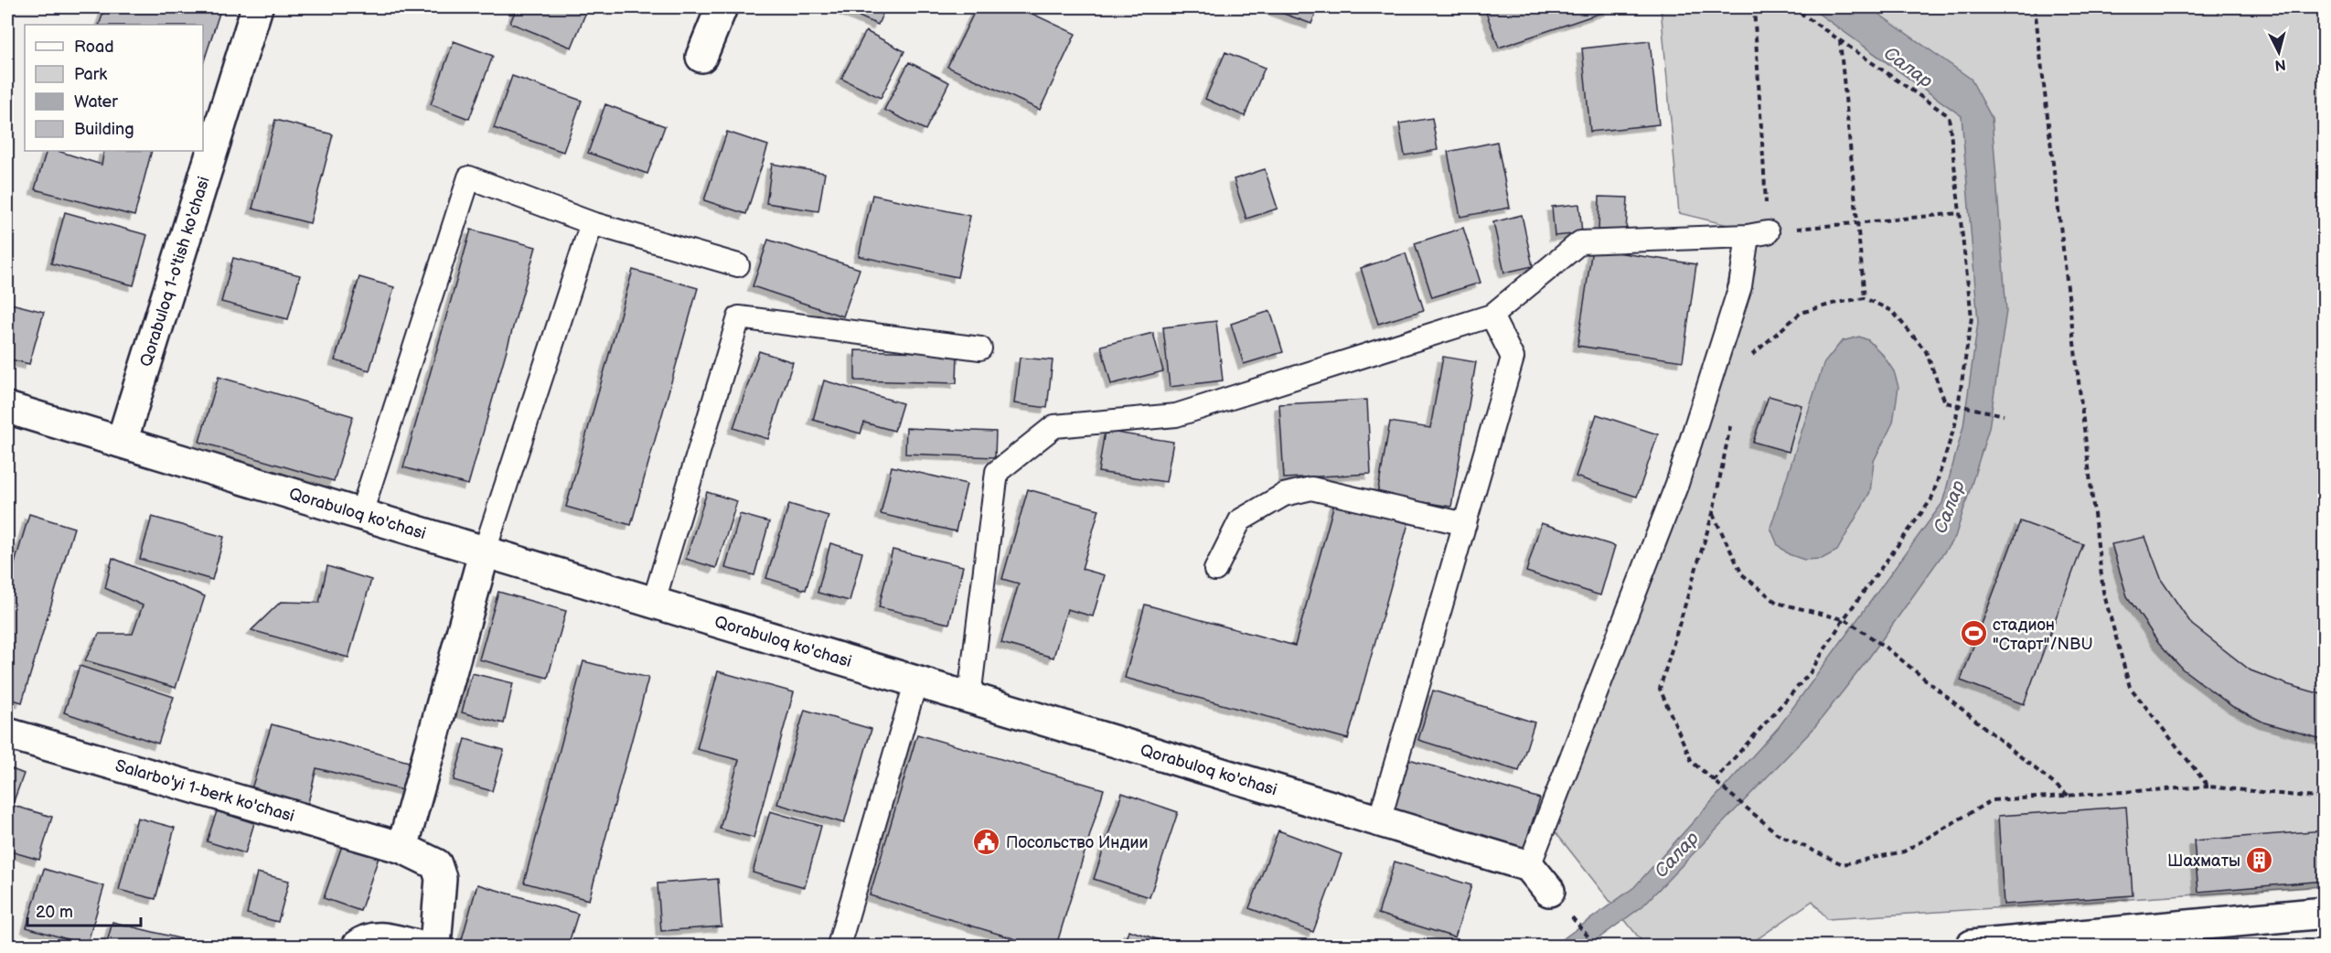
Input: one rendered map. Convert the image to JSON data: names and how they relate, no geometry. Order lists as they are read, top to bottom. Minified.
{"streets":{"street":["Qorabuloq 1-o'tish ko'chasi","Qorabuloq ko'chasi","Salarbo'yi 1-berk ko'chasi"]},"crossings":[["Qorabuloq 1-o'tish ko'chasi","Qorabuloq ko'chasi"]],"water":["Салар"],"places":{"sports":["стадион \"Старт\"/NBU"],"public building":["Посольство Индии"],"building":["Шахматы"]},"legend":["Road","Park","Water","Building"],"scale_bar":"20 m","north":"bottom"}
